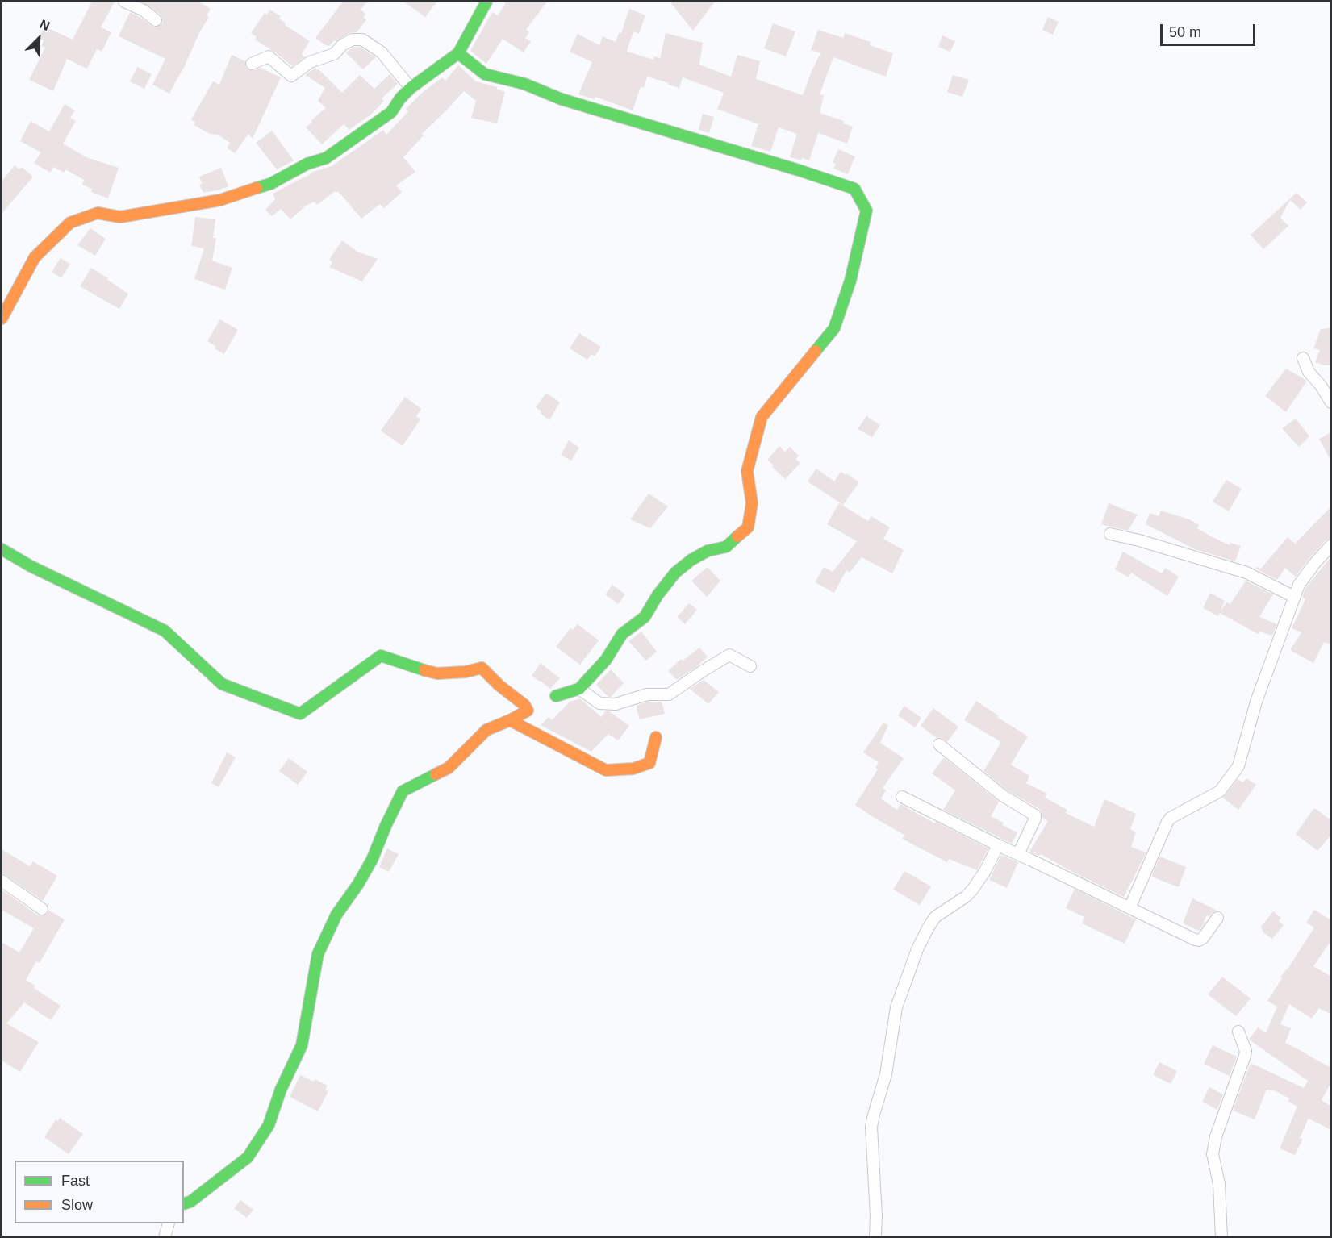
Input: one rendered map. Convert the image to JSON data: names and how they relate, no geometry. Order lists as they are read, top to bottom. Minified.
{"legend":["Fast","Slow"],"scale_bar":"50 m","north":"top right"}
